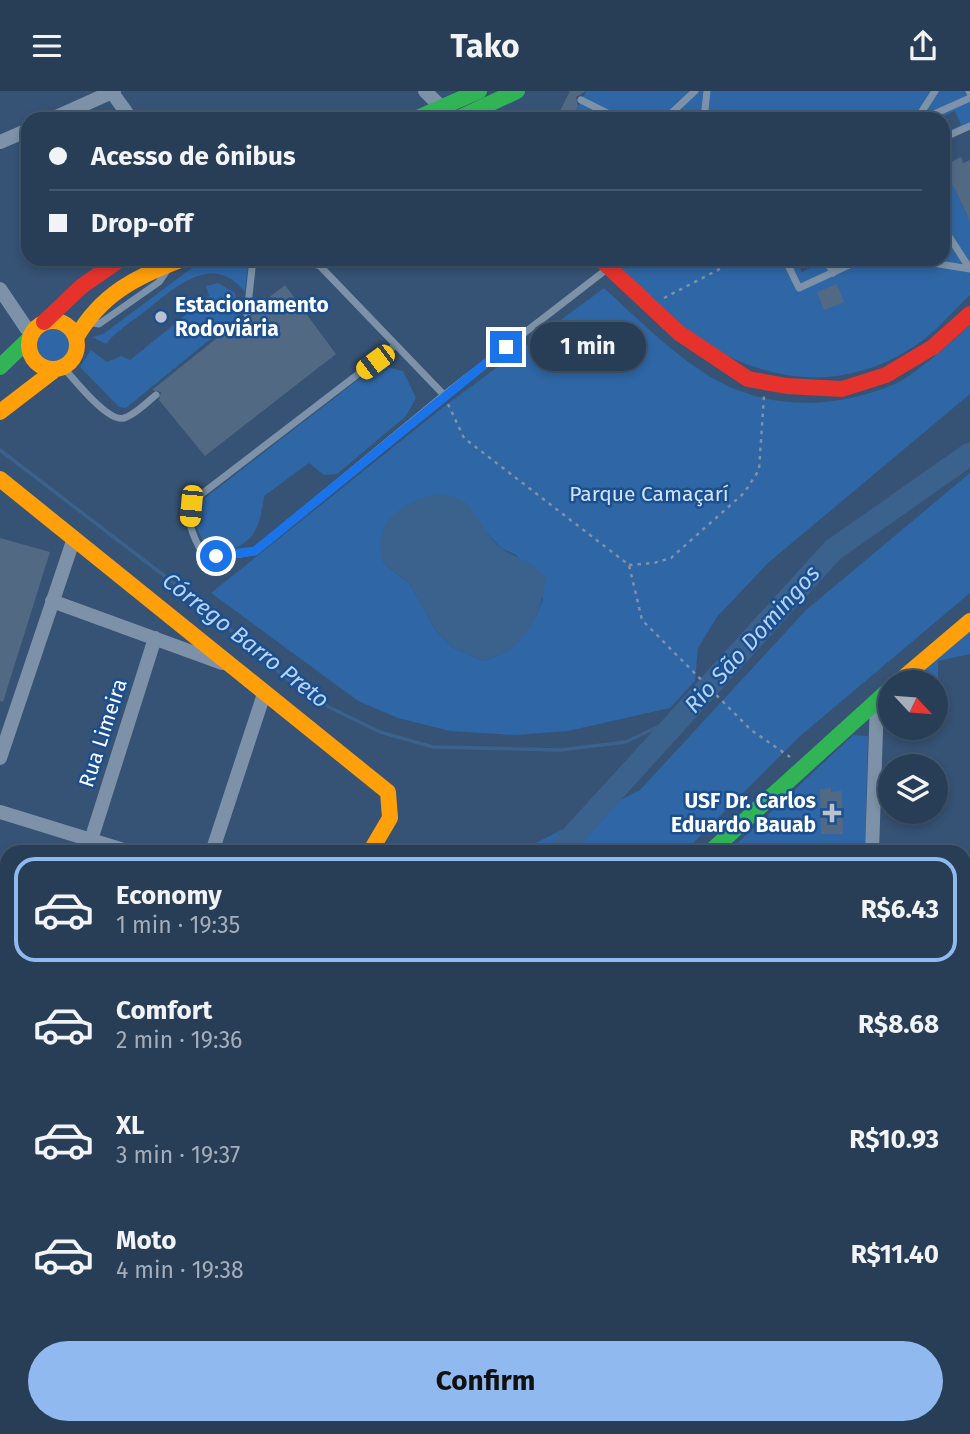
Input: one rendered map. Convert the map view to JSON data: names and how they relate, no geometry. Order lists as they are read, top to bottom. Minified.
{"streets":{"street":["Rua Limeira"]},"water":["Rio São Domingos","Córrego Barro Preto"],"parks":["Parque Camaçarí"],"places":{"other":["Estacionamento Rodoviária"],"health":["USF Dr. Carlos Eduardo Bauab"]},"north":"bottom right","page":{"header":"Tako","banner":["Acesso de ônibus","Drop-off"],"bubble":"1 min","list":[{"name":"Economy","note":"1 min · 19:35","value":"R$6.43"},{"name":"Comfort","note":"2 min · 19:36","value":"R$8.68"},{"name":"XL","note":"3 min · 19:37","value":"R$10.93"},{"name":"Moto","note":"4 min · 19:38","value":"R$11.40"}],"buttons":"Confirm"}}
